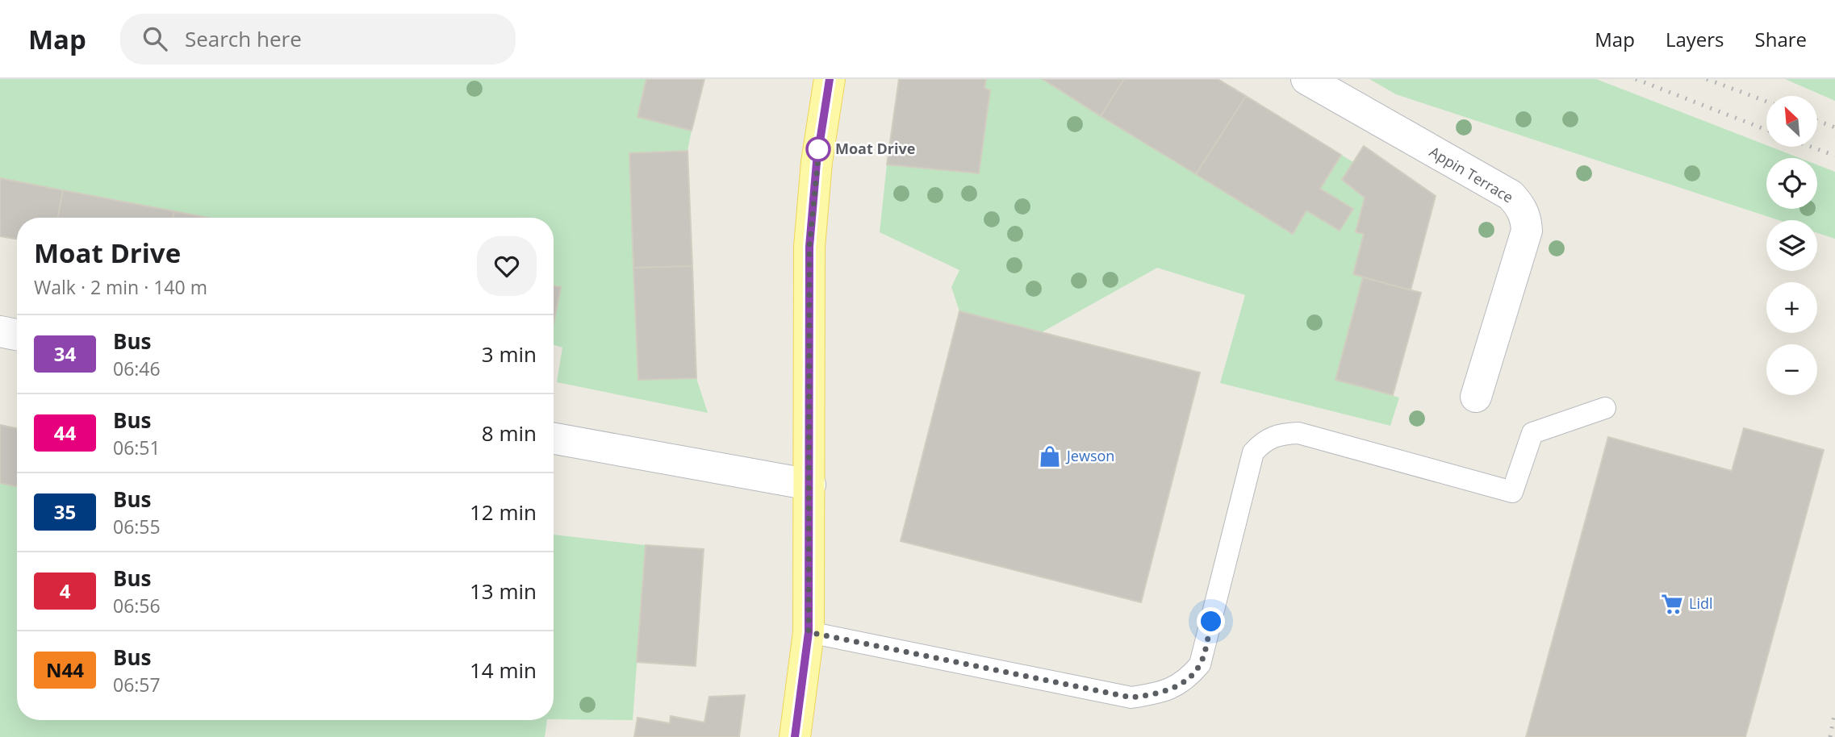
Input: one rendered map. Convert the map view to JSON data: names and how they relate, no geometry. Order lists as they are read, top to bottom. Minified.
{"streets":{"street":["Appin Terrace"]},"places":{"other":["Moat Drive"],"shop":["Jewson"],"supermarket":["Lidl"]},"lines":["bus line 34"],"north":"top left","page":{"header":"Map","search":"Search here","nav":["Map","Layers","Share"],"map_buttons":["+","−"],"heading":["Moat Drive","Walk · 2 min · 140 m"],"list":[{"mark":"34","name":"Bus","note":"06:46","value":"3 min"},{"mark":"44","name":"Bus","note":"06:51","value":"8 min"},{"mark":"35","name":"Bus","note":"06:55","value":"12 min"},{"mark":"4","name":"Bus","note":"06:56","value":"13 min"},{"mark":"N44","name":"Bus","note":"06:57","value":"14 min"}]}}
